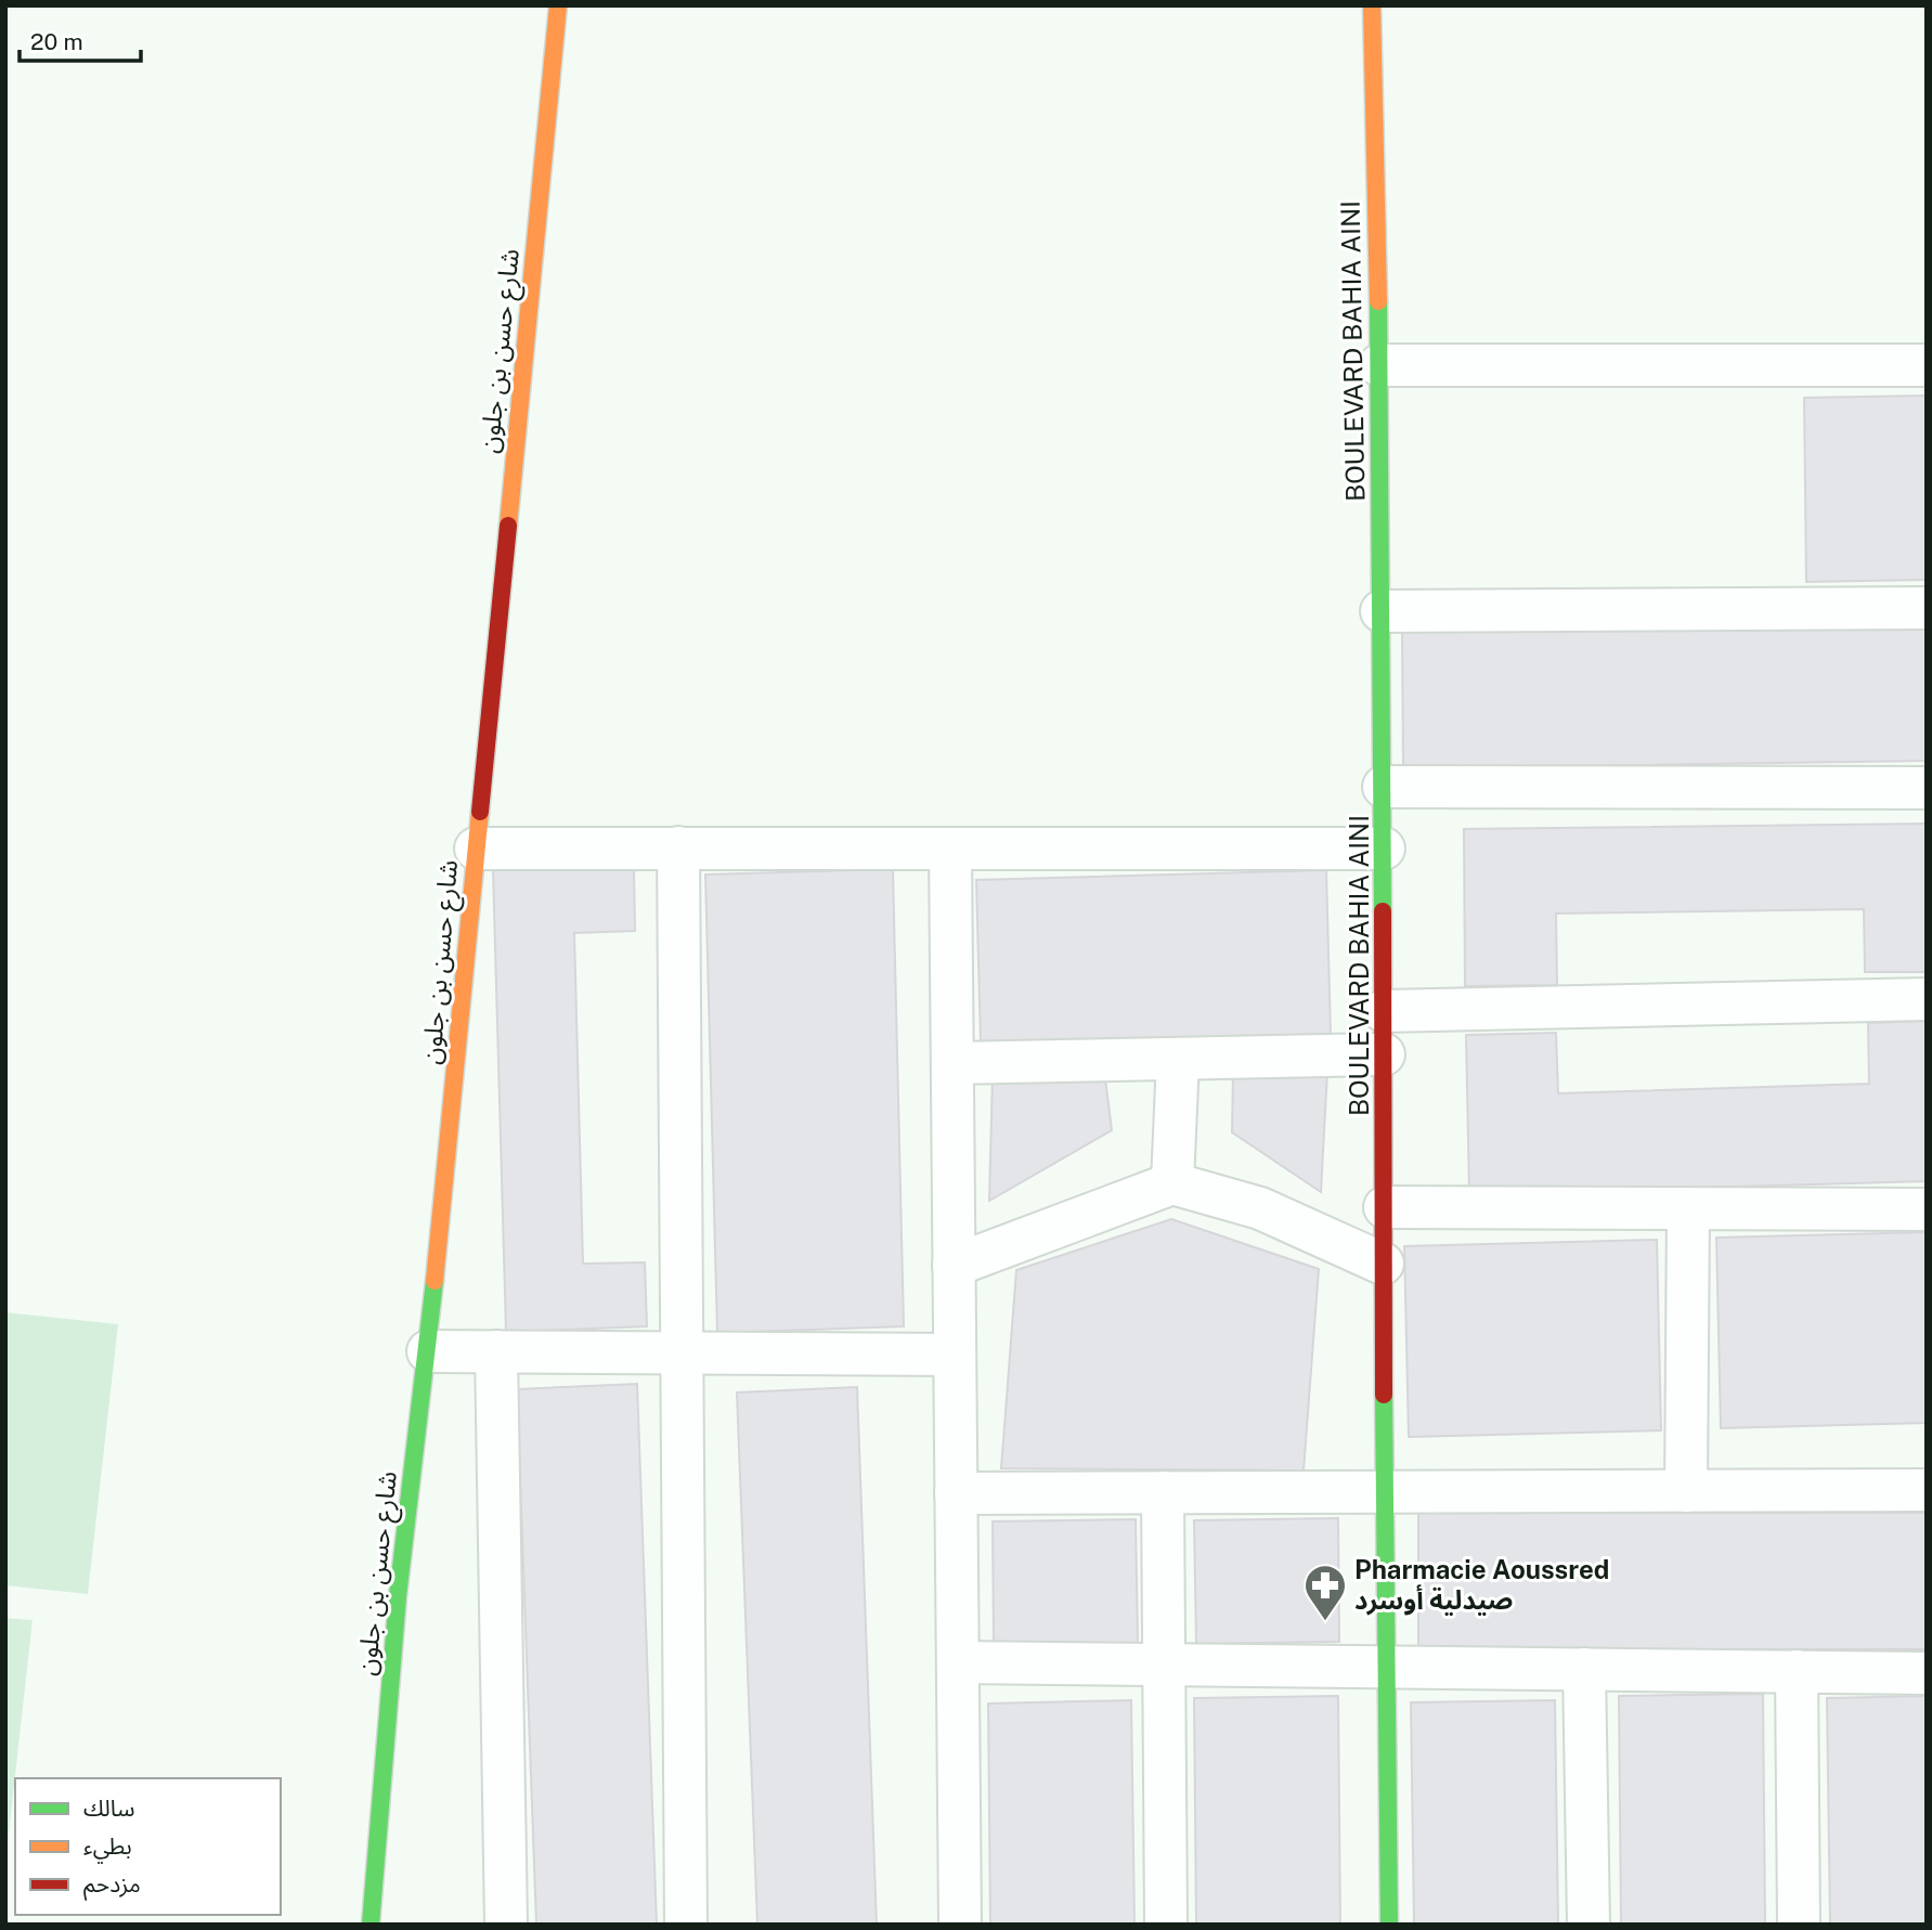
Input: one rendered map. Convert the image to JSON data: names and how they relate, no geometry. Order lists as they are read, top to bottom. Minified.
{"streets":{"street":["شارع حسن بن جلون","BOULEVARD BAHIA AINI"]},"places":{"pharmacy":["Pharmacie Aoussred صيدلية أوسرد"]},"legend":["سالك","بطيء","مزدحم"],"scale_bar":"20 m"}
